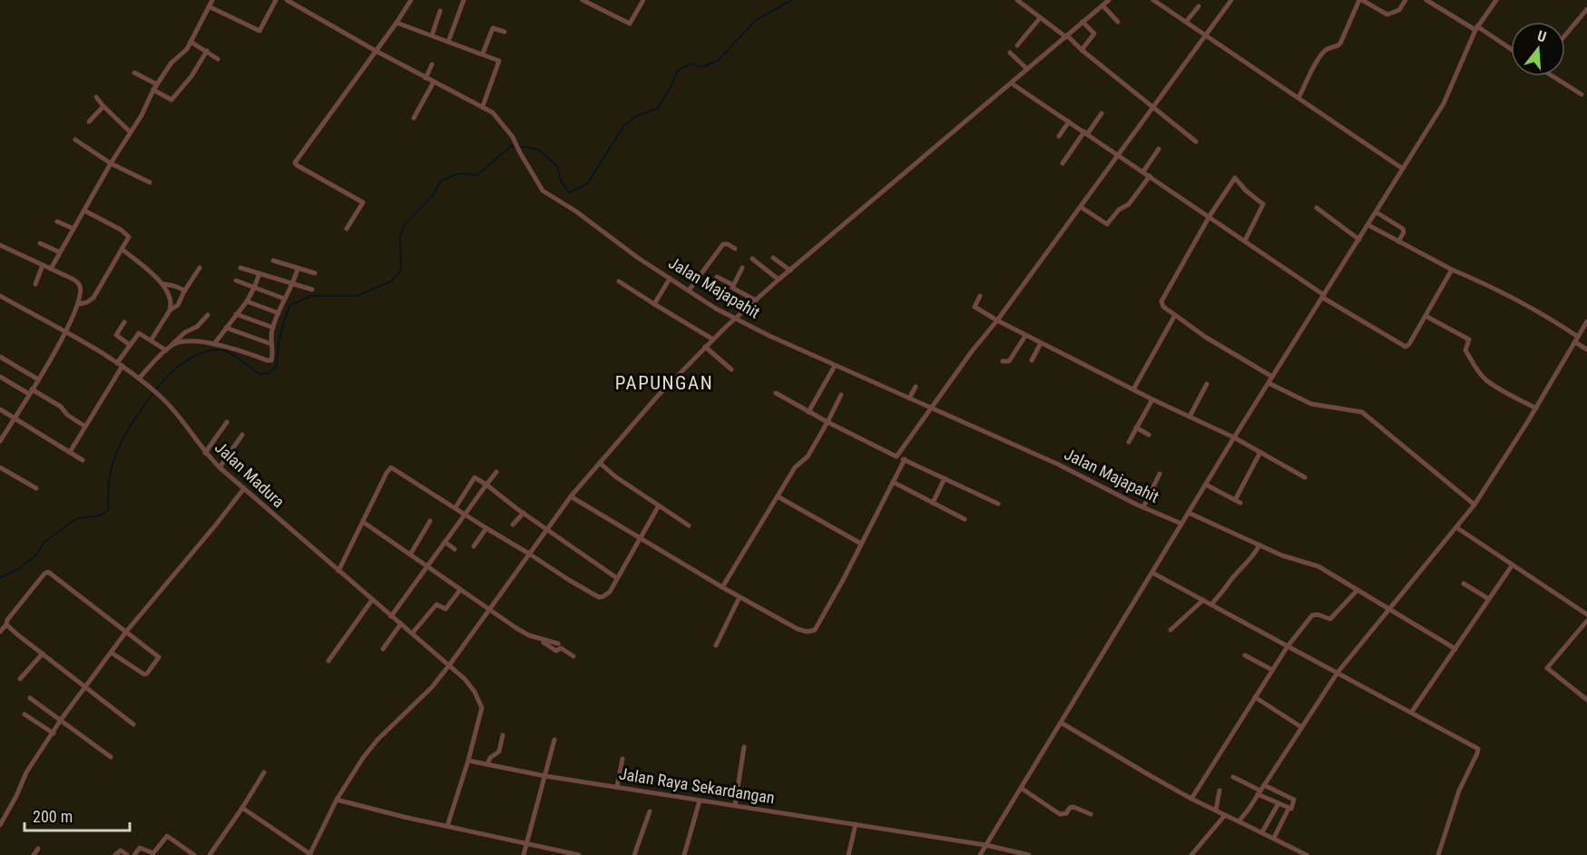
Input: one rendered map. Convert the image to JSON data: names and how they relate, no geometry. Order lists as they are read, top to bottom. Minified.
{"streets":{"street":["Jalan Majapahit","Jalan Madura","Jalan Raya Sekardangan"]},"districts":["PAPUNGAN"],"scale_bar":"200 m","north":"top"}
